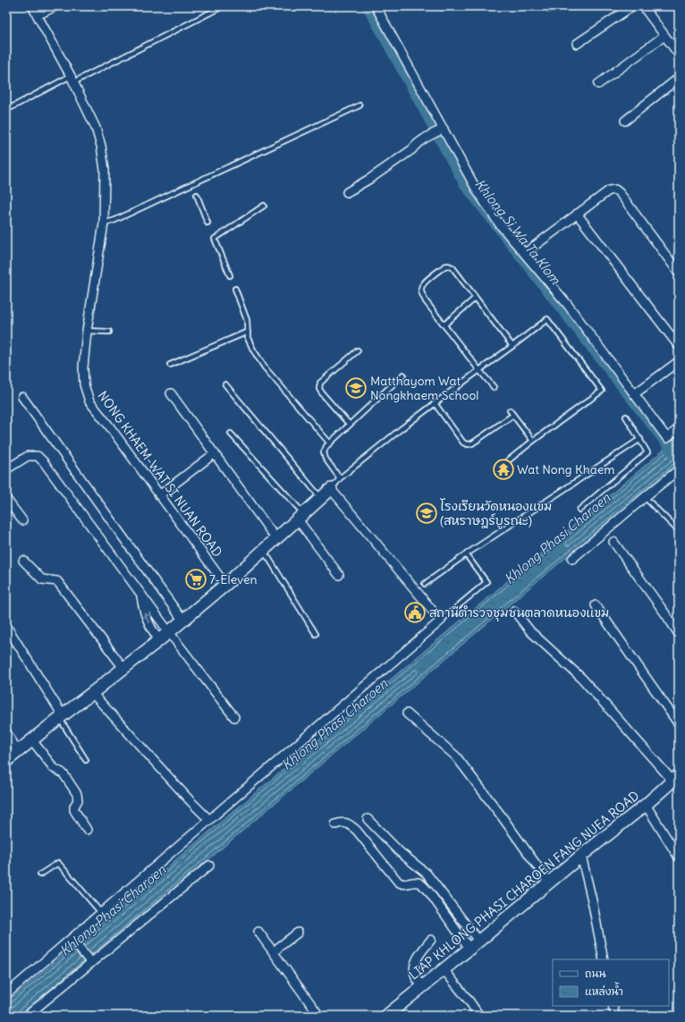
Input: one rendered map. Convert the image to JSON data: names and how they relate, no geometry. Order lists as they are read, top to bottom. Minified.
{"streets":{"street":["NONG KHAEM-WAT SI NUAN ROAD","LIAP KHLONG PHASI CHAROEN FANG NUEA ROAD"]},"water":["Khlong Si Wa Ta Klom","Khlong Phasi Charoen"],"places":{"school or university":["Matthayom Wat Nongkhaem School","โรงเรียนวัดหนองแขม (สหราษฎร์บูรณะ)"],"temple":["Wat Nong Khaem"],"supermarket":["7-Eleven"],"public building":["สถานีตำรวจชุมชนตลาดหนองแขม"]},"legend":["ถนน","แหล่งน้ำ"]}
